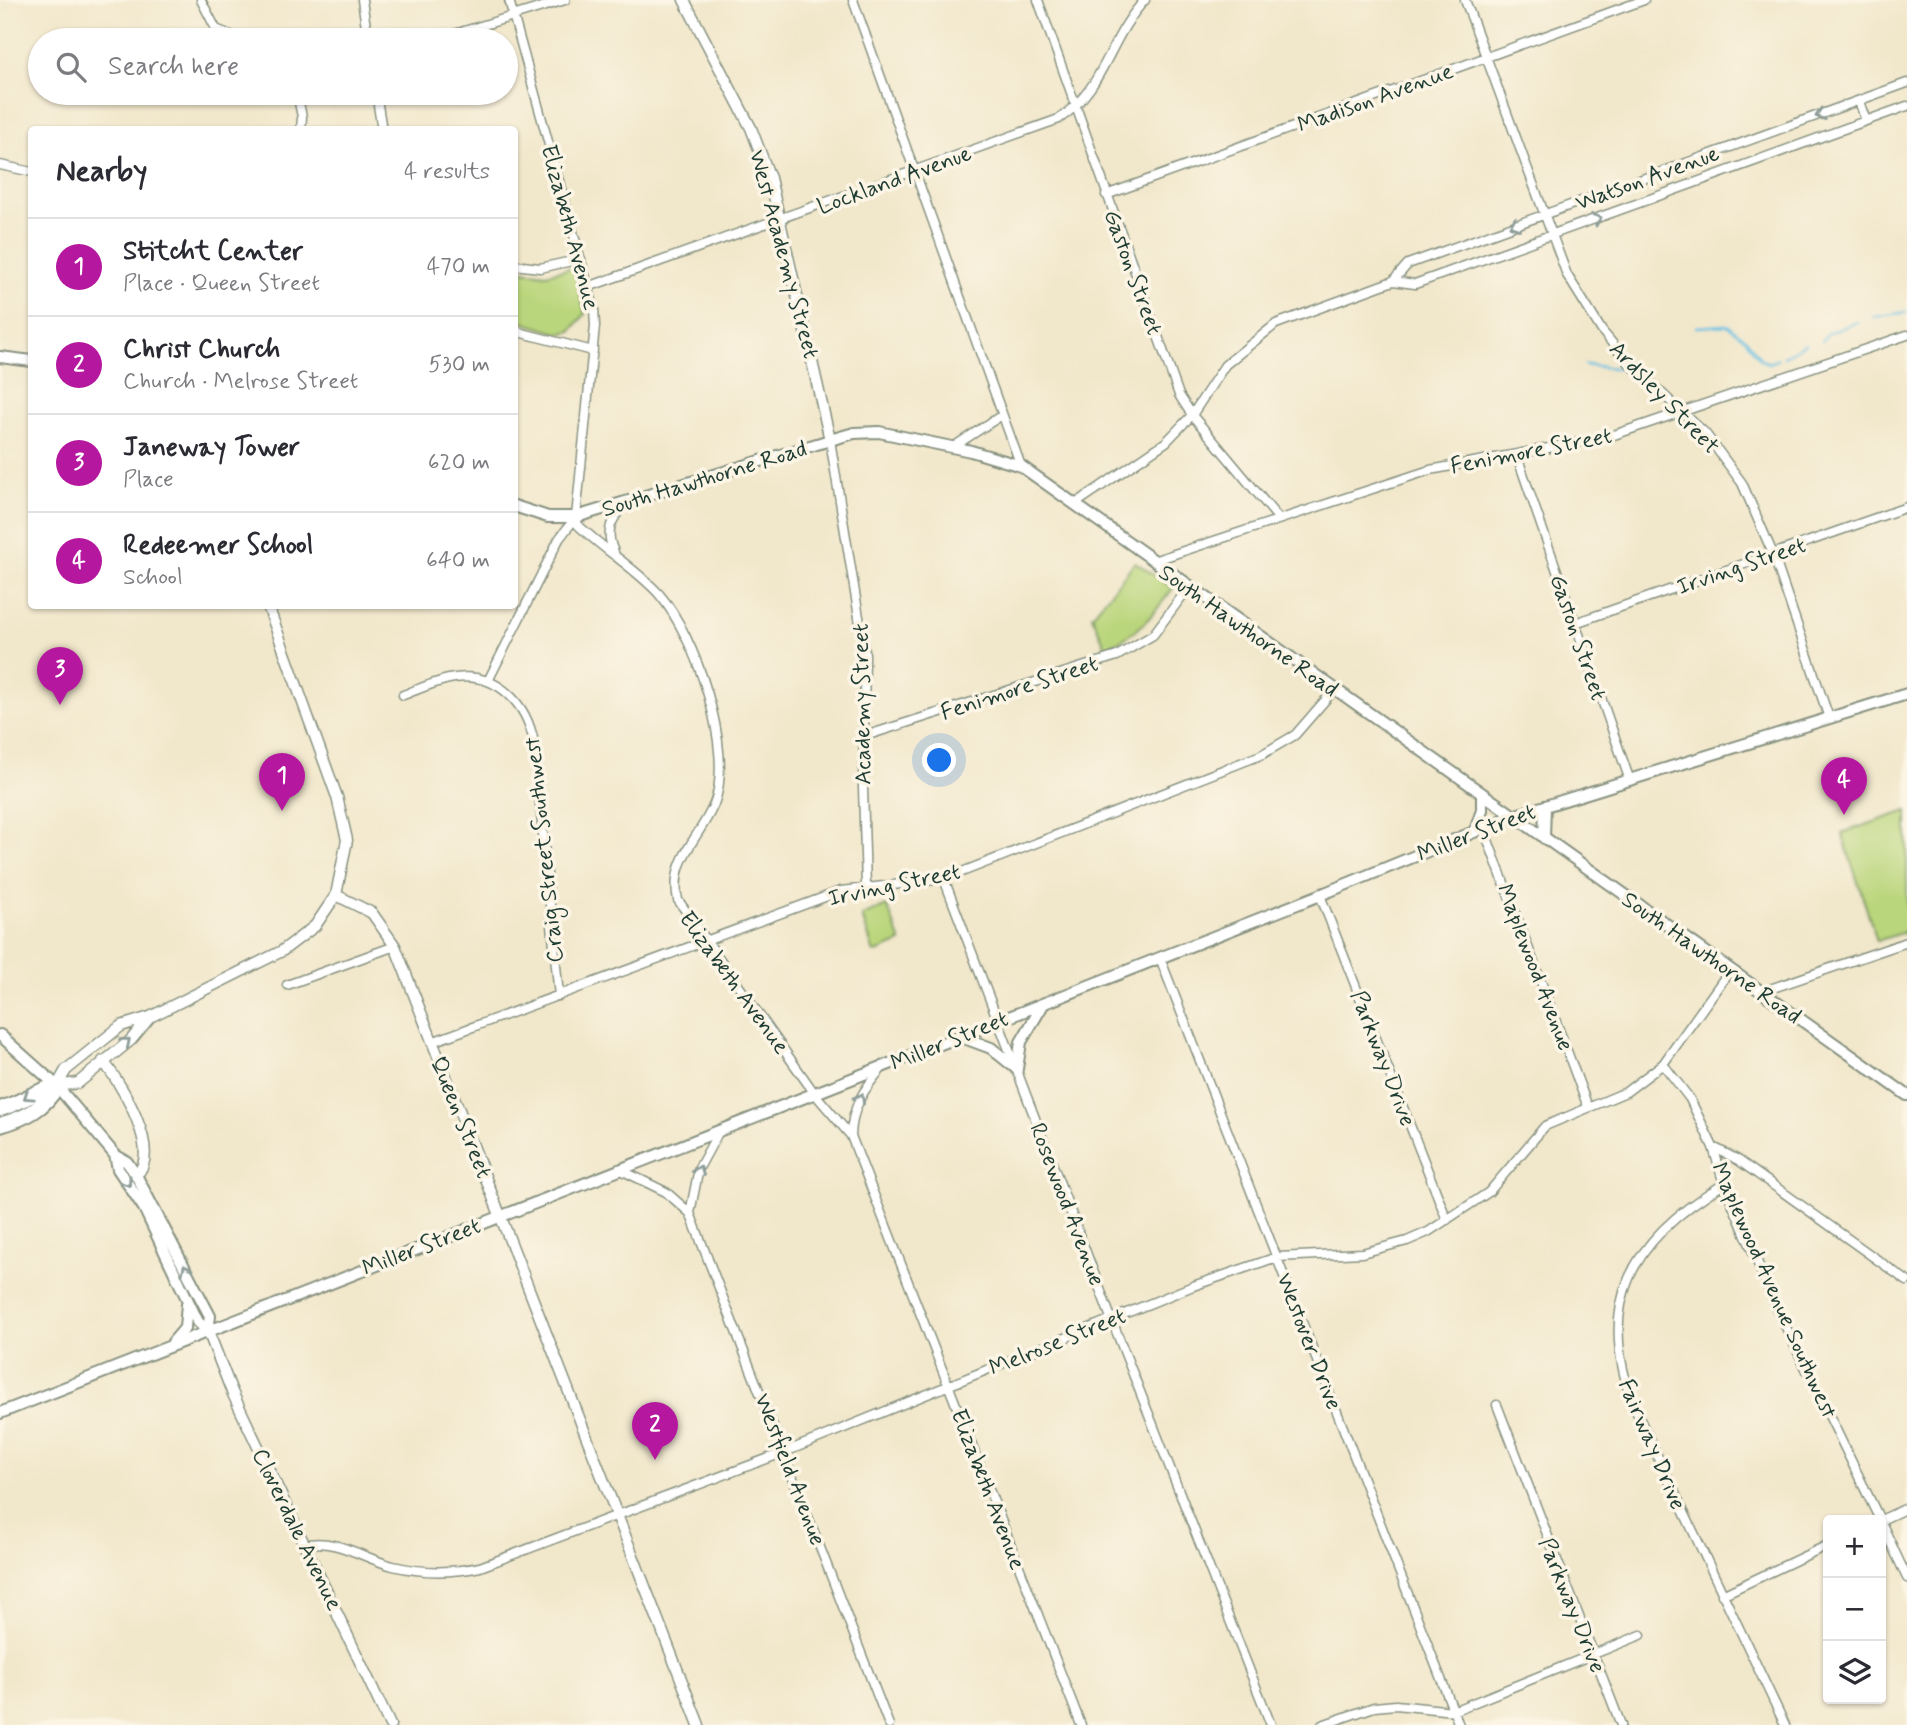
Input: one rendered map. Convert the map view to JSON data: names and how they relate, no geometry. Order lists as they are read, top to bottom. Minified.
{"streets":{"main road":["South Hawthorne Road","Miller Street","Cloverdale Avenue"],"street":["Madison Avenue","Watson Avenue","Lockland Avenue","Elizabeth Avenue","West Academy Street","Gaston Street","Ardsley Street","Fenimore Street","Irving Street","Academy Street","Craig Street Southwest","Maplewood Avenue","Parkway Drive","Queen Street","Rosewood Avenue","Maplewood Avenue Southwest","Melrose Street","Westover Drive","Fairway Drive","Westfield Avenue"]},"crossings":[["Madison Avenue","Gaston Street"],["Madison Avenue","Ardsley Street"],["Watson Avenue","Gaston Street"],["Watson Avenue","Ardsley Street"],["Watson Avenue","South Hawthorne Road"],["Lockland Avenue","Elizabeth Avenue"],["Lockland Avenue","West Academy Street"],["Lockland Avenue","Gaston Street"],["Elizabeth Avenue","South Hawthorne Road"],["Elizabeth Avenue","Irving Street"],["Elizabeth Avenue","Miller Street"],["Elizabeth Avenue","Melrose Street"],["West Academy Street","South Hawthorne Road"],["West Academy Street","Academy Street"],["Gaston Street","Fenimore Street"],["Gaston Street","Irving Street"],["Gaston Street","Miller Street"],["Ardsley Street","Fenimore Street"],["Ardsley Street","Irving Street"],["Ardsley Street","Miller Street"],["Fenimore Street","South Hawthorne Road"],["Fenimore Street","Academy Street"],["South Hawthorne Road","Irving Street"],["South Hawthorne Road","Academy Street"],["South Hawthorne Road","Miller Street"],["South Hawthorne Road","Melrose Street"],["Irving Street","Academy Street"],["Irving Street","Craig Street Southwest"],["Irving Street","Queen Street"],["Irving Street","Rosewood Avenue"],["Miller Street","Maplewood Avenue"],["Miller Street","Parkway Drive"],["Miller Street","Queen Street"],["Miller Street","Rosewood Avenue"],["Miller Street","Westover Drive"],["Miller Street","Westfield Avenue"],["Miller Street","Cloverdale Avenue"],["Maplewood Avenue","Melrose Street"],["Parkway Drive","Melrose Street"],["Queen Street","Melrose Street"],["Rosewood Avenue","Melrose Street"],["Maplewood Avenue Southwest","Melrose Street"],["Maplewood Avenue Southwest","Fairway Drive"],["Melrose Street","Westover Drive"],["Melrose Street","Westfield Avenue"],["Melrose Street","Cloverdale Avenue"]],"page":{"search":"Search here","heading":["Nearby","4 results"],"list":[{"mark":"1","name":"Stitcht Center","note":"Place · Queen Street","value":"470 m"},{"mark":"2","name":"Christ Church","note":"Church · Melrose Street","value":"530 m"},{"mark":"3","name":"Janeway Tower","note":"Place","value":"620 m"},{"mark":"4","name":"Redeemer School","note":"School","value":"640 m"}],"pins":["3","1","4","2"],"map_buttons":["+","−"]}}
